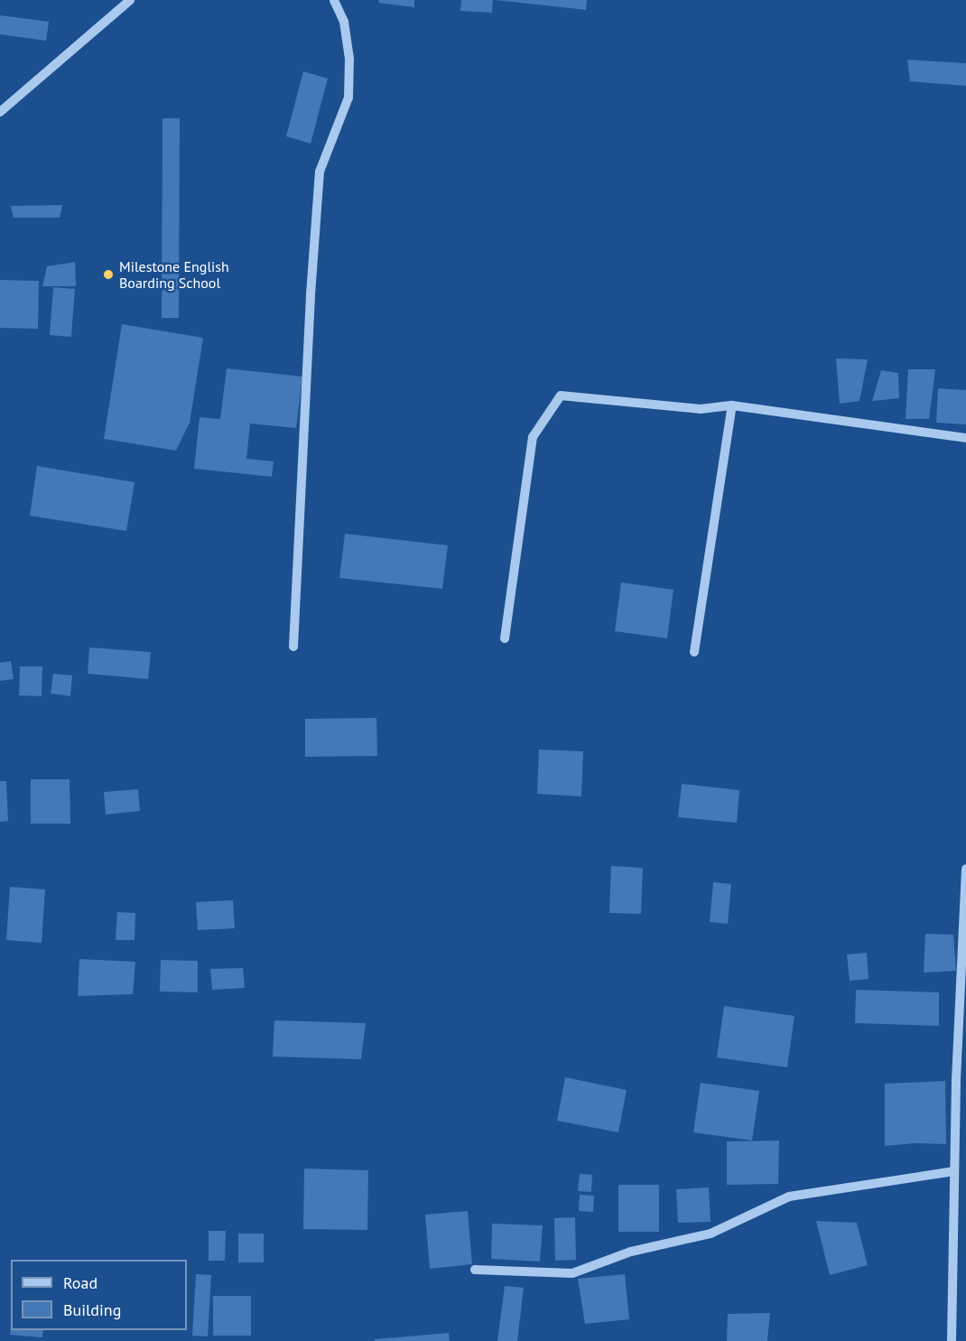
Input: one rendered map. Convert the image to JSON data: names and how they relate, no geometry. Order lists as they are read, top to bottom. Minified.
{"places":["Milestone English Boarding School"],"legend":["Road","Building"]}
